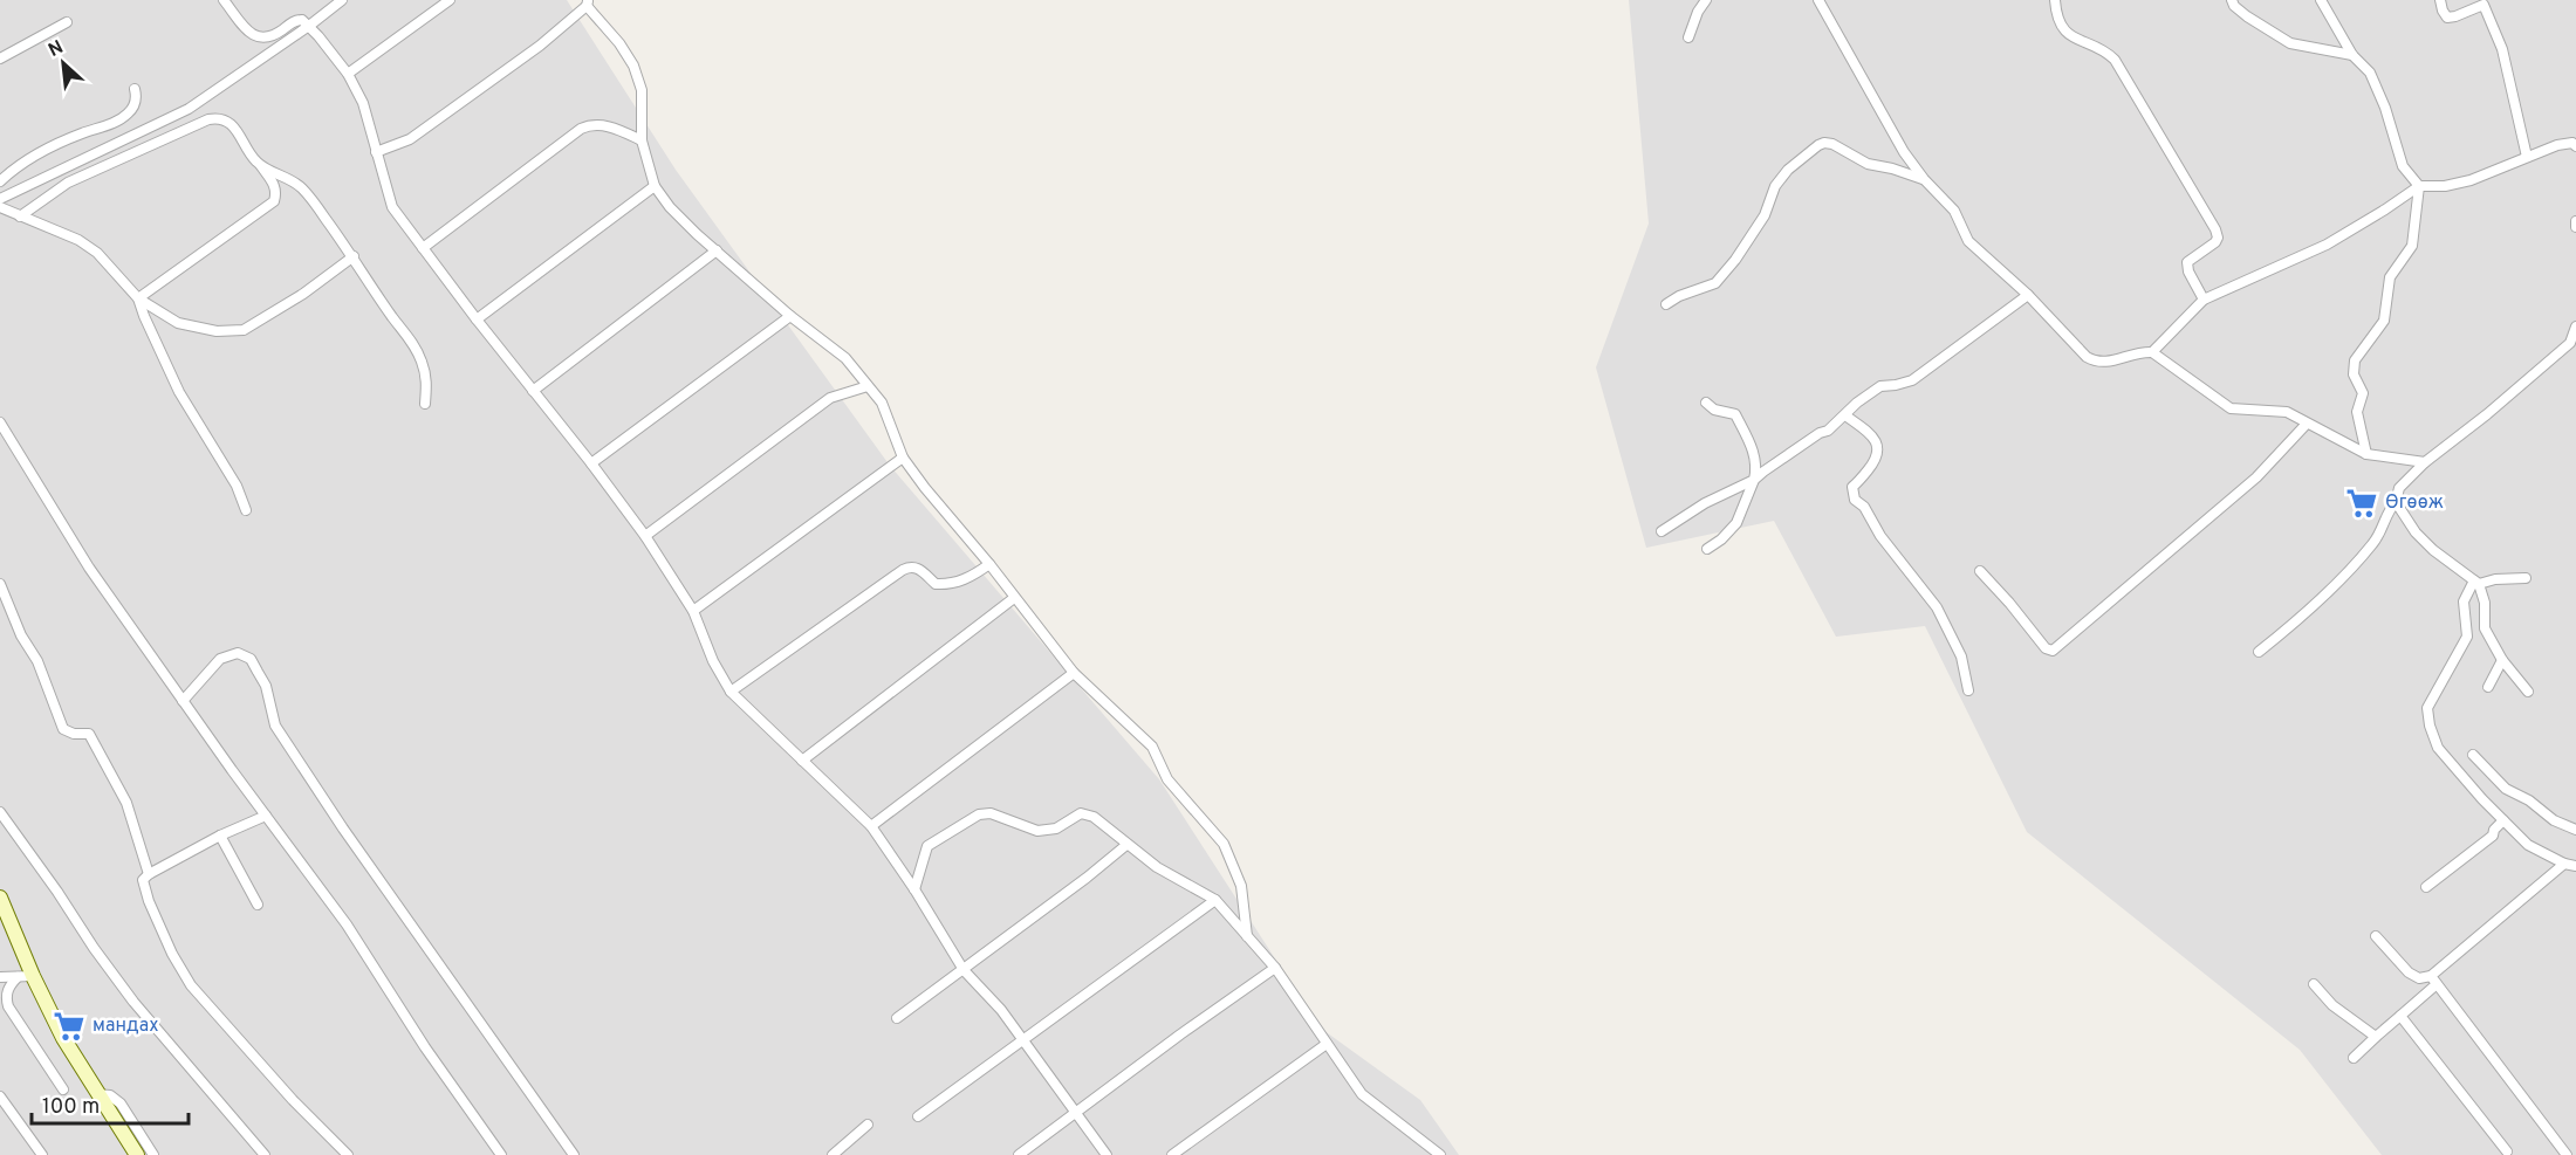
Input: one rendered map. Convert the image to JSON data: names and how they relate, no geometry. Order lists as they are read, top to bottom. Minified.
{"places":{"supermarket":["Өгөөж","мандах"]},"scale_bar":"100 m","north":"top left"}
